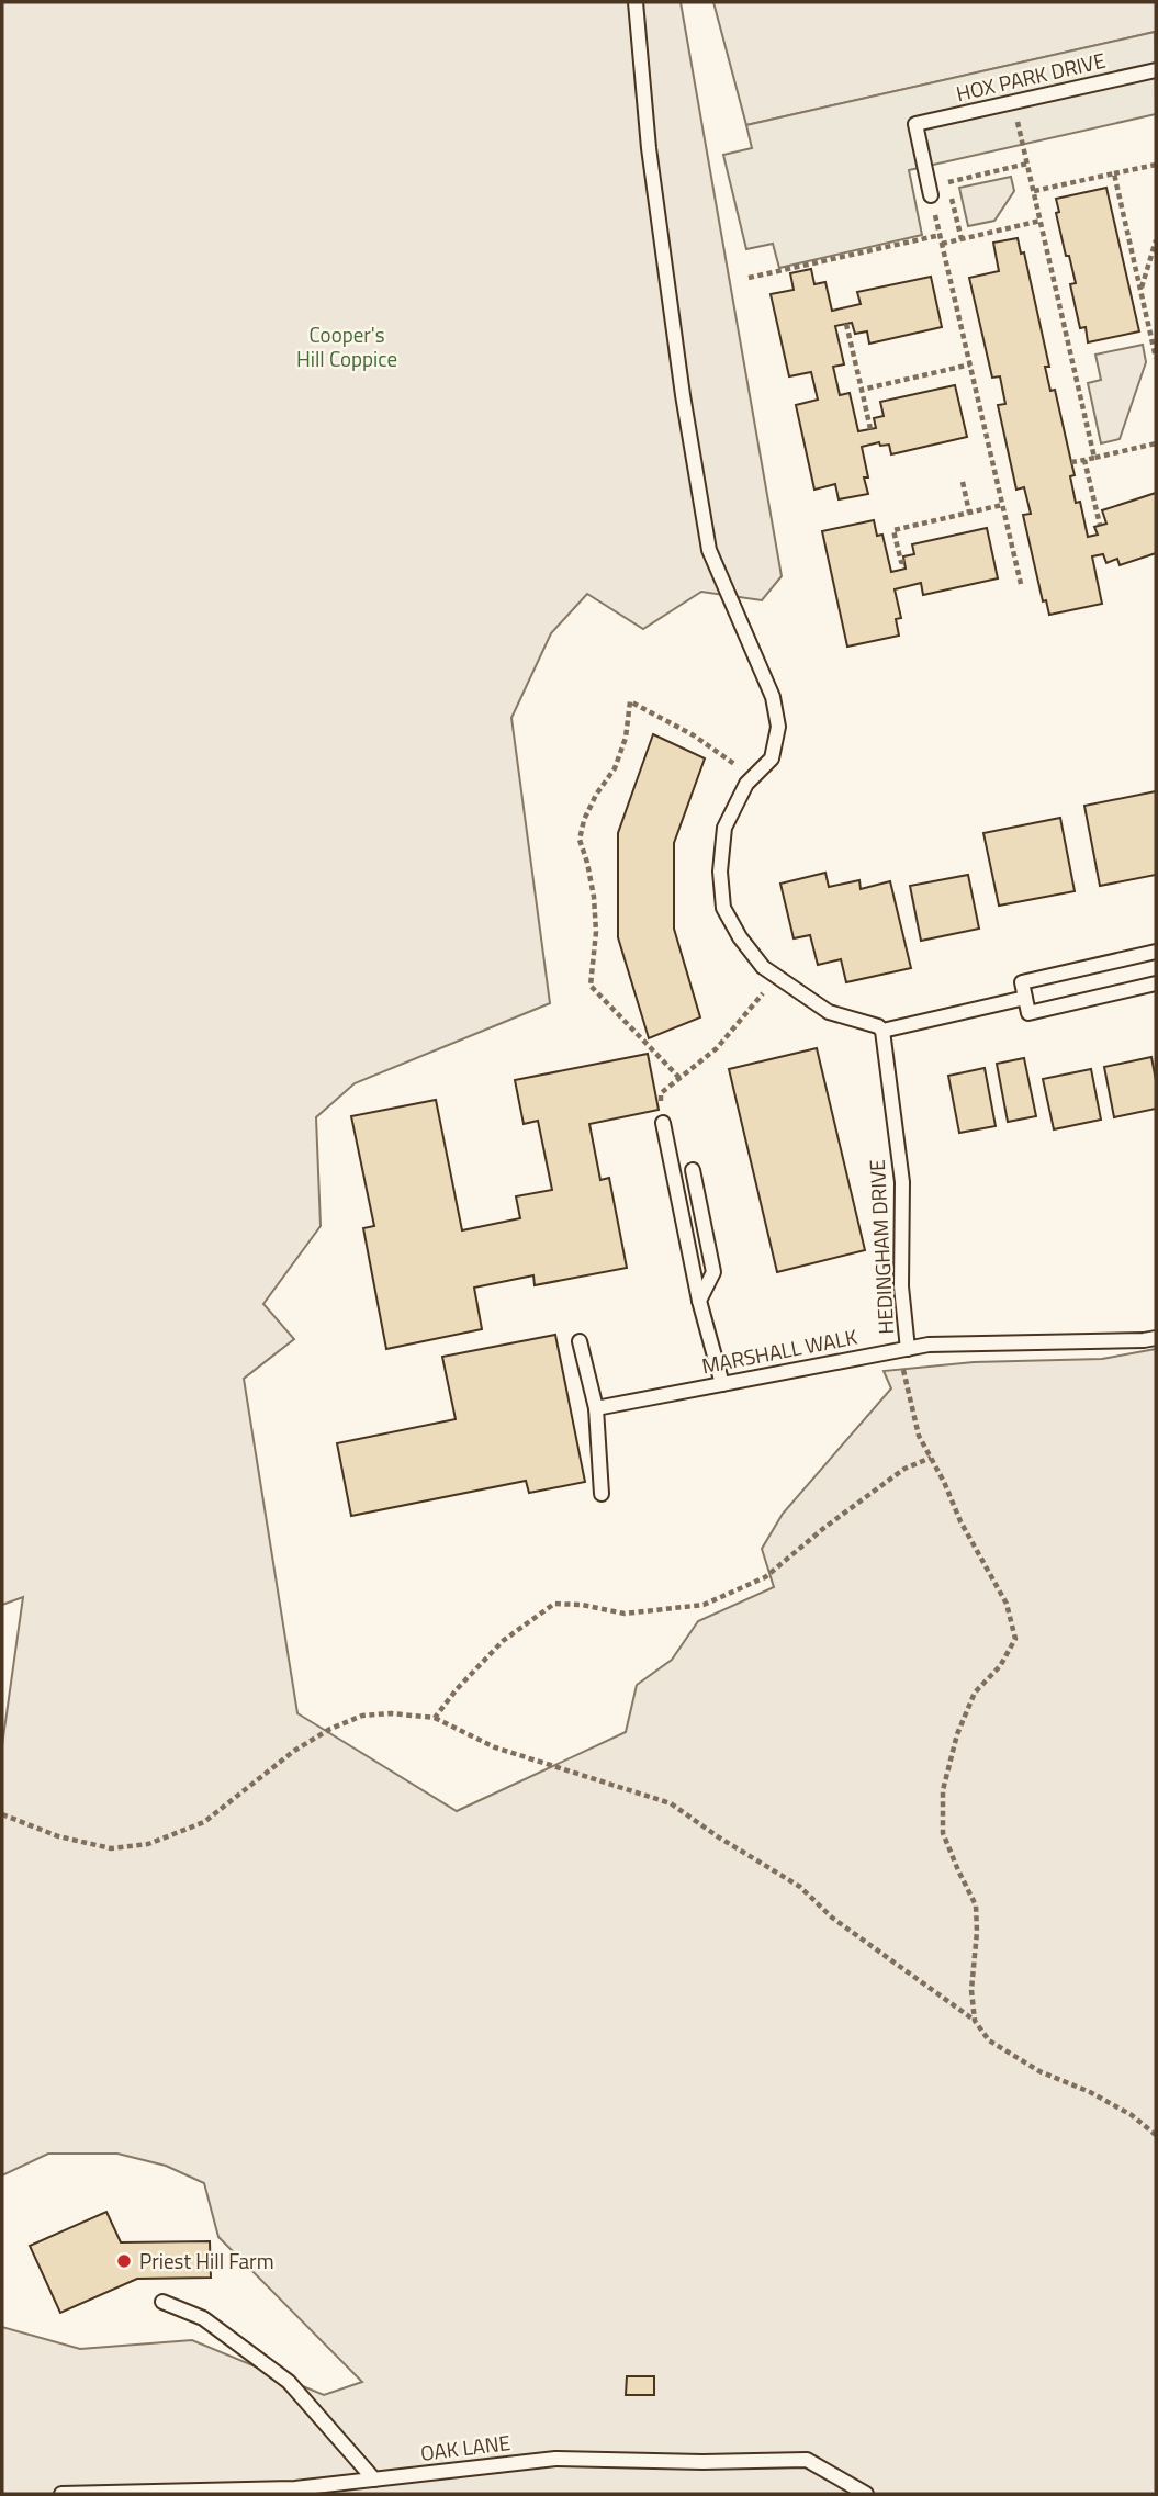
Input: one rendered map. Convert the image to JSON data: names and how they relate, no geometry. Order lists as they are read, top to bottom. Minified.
{"streets":{"lane":["HOX PARK DRIVE","HEDINGHAM DRIVE","MARSHALL WALK","OAK LANE"]},"crossings":[["HEDINGHAM DRIVE","MARSHALL WALK"]],"parks":["Cooper's Hill Coppice"],"places":["Priest Hill Farm"]}
